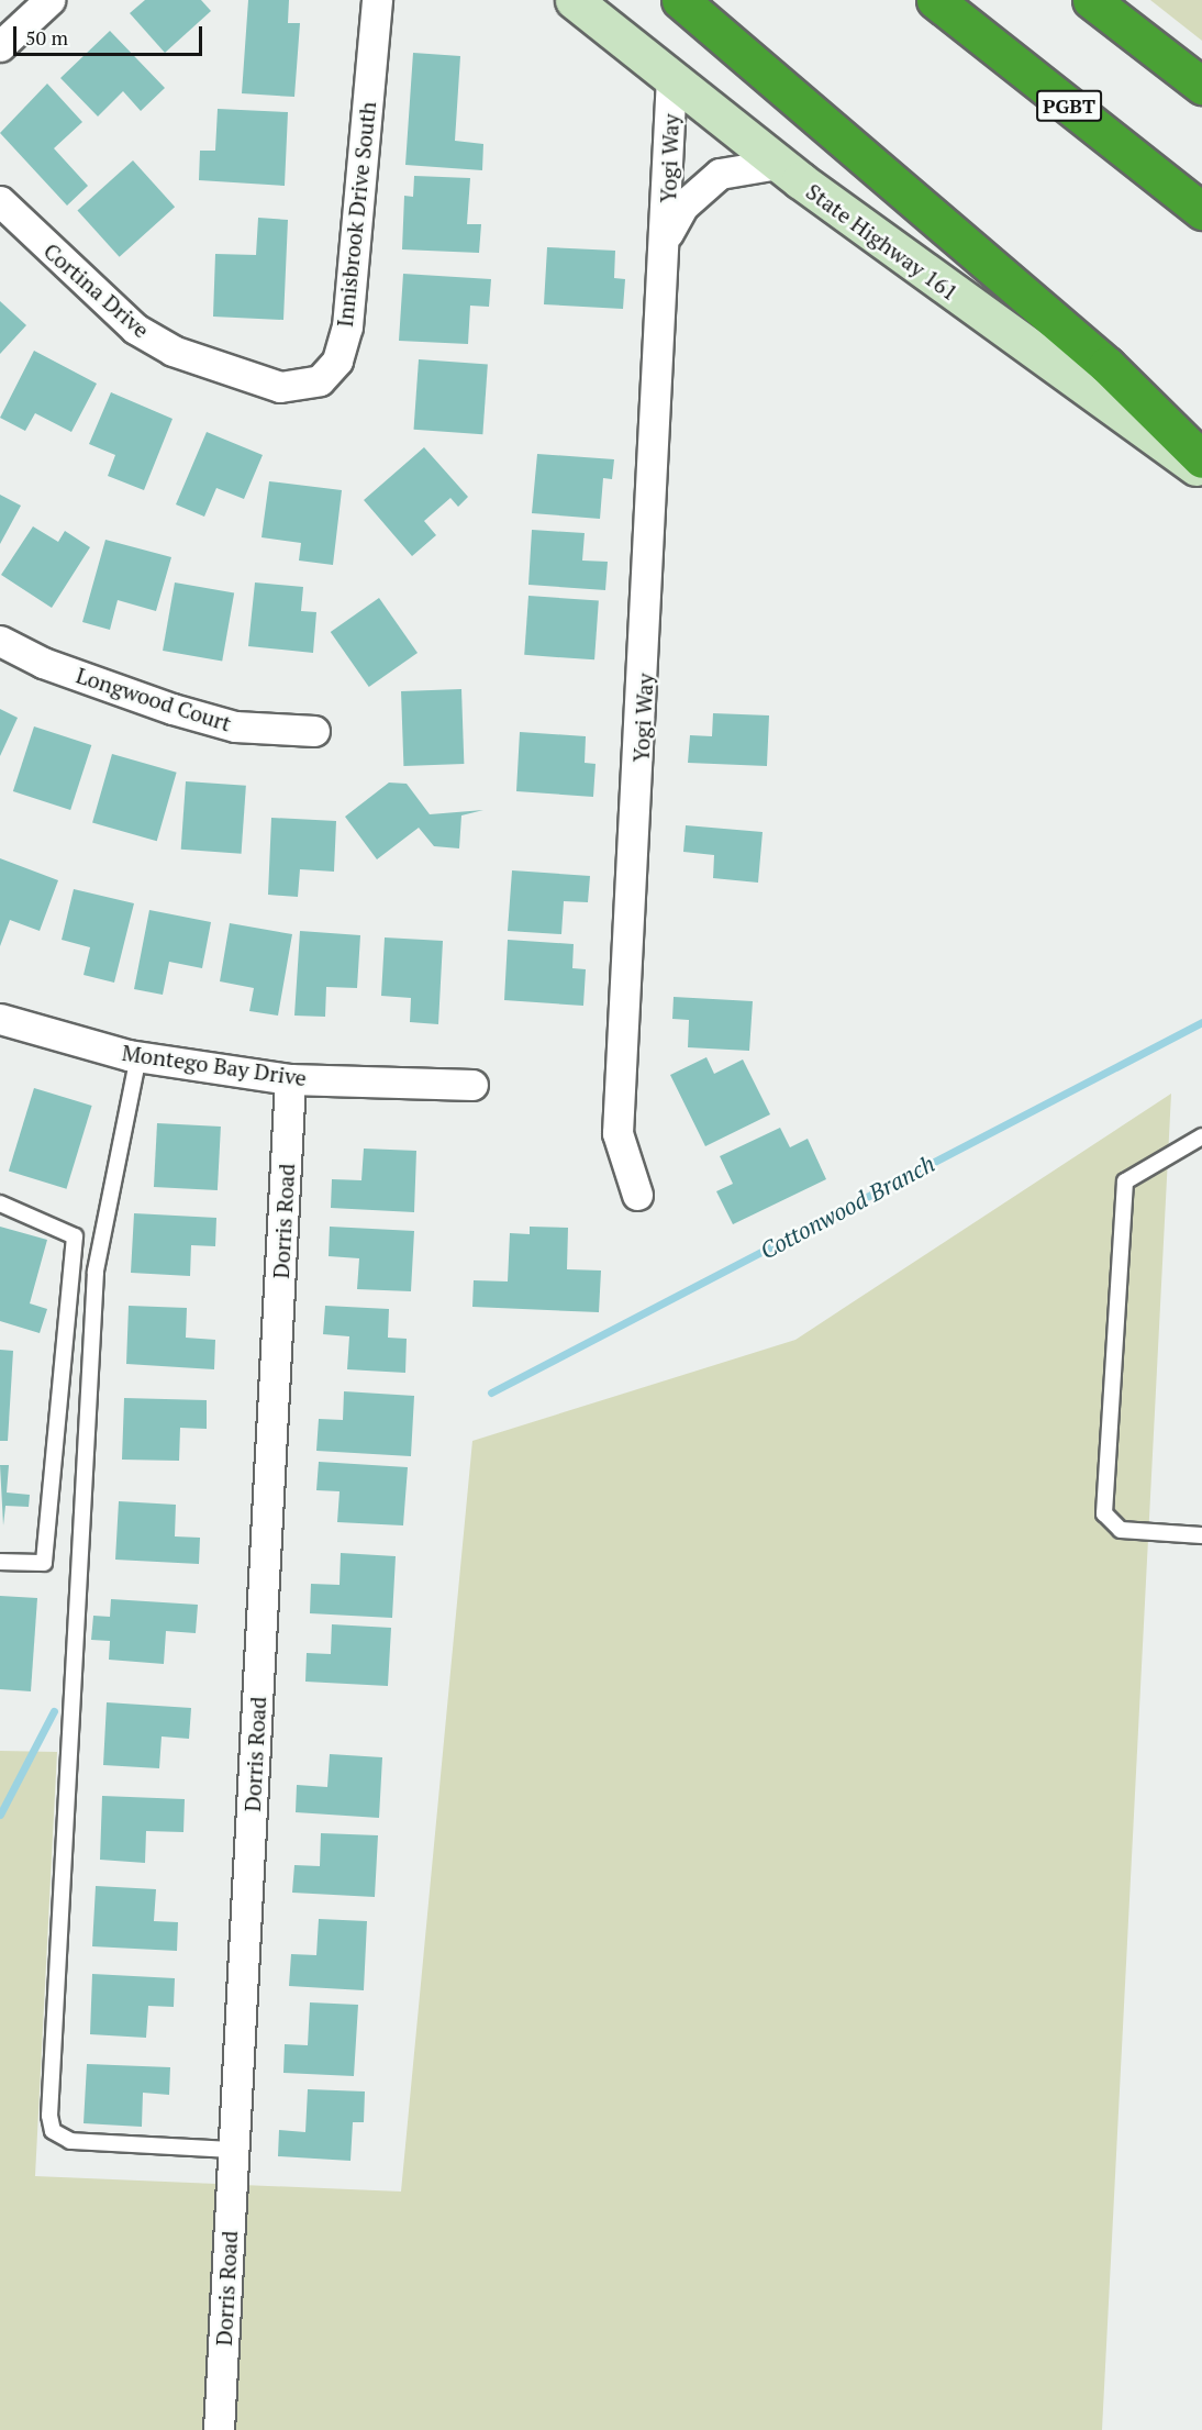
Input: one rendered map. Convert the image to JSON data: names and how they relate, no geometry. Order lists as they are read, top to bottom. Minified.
{"streets":{"highway":["PGBT"],"main road":["State Highway 161"],"street":["Yogi Way","Innisbrook Drive South","Cortina Drive","Longwood Court","Montego Bay Drive","Dorris Road"]},"crossings":[["Yogi Way","State Highway 161"],["Innisbrook Drive South","Cortina Drive"],["Montego Bay Drive","Dorris Road"]],"water":["Cottonwood Branch"],"scale_bar":"50 m"}
